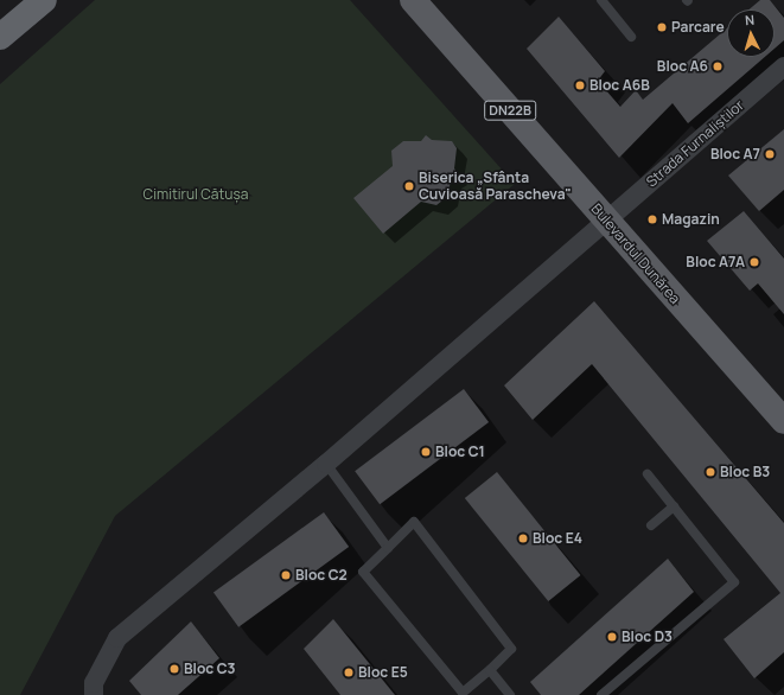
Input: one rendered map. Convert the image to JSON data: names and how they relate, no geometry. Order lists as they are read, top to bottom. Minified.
{"streets":{"main road":["DN22B","Bulevardul Dunărea"],"street":["Strada Furnaliștilor"]},"crossings":[["Strada Furnaliștilor","Bulevardul Dunărea"]],"parks":["Cimitirul Cătușa"],"places":["Parcare","Bloc A6","Bloc A6B","Bloc A7","Biserica „Sfânta Cuvioasă Parascheva\"","Magazin","Bloc A7A","Bloc C1","Bloc B3","Bloc E4","Bloc C2","Bloc D3","Bloc C3","Bloc E5"],"north":"top"}
